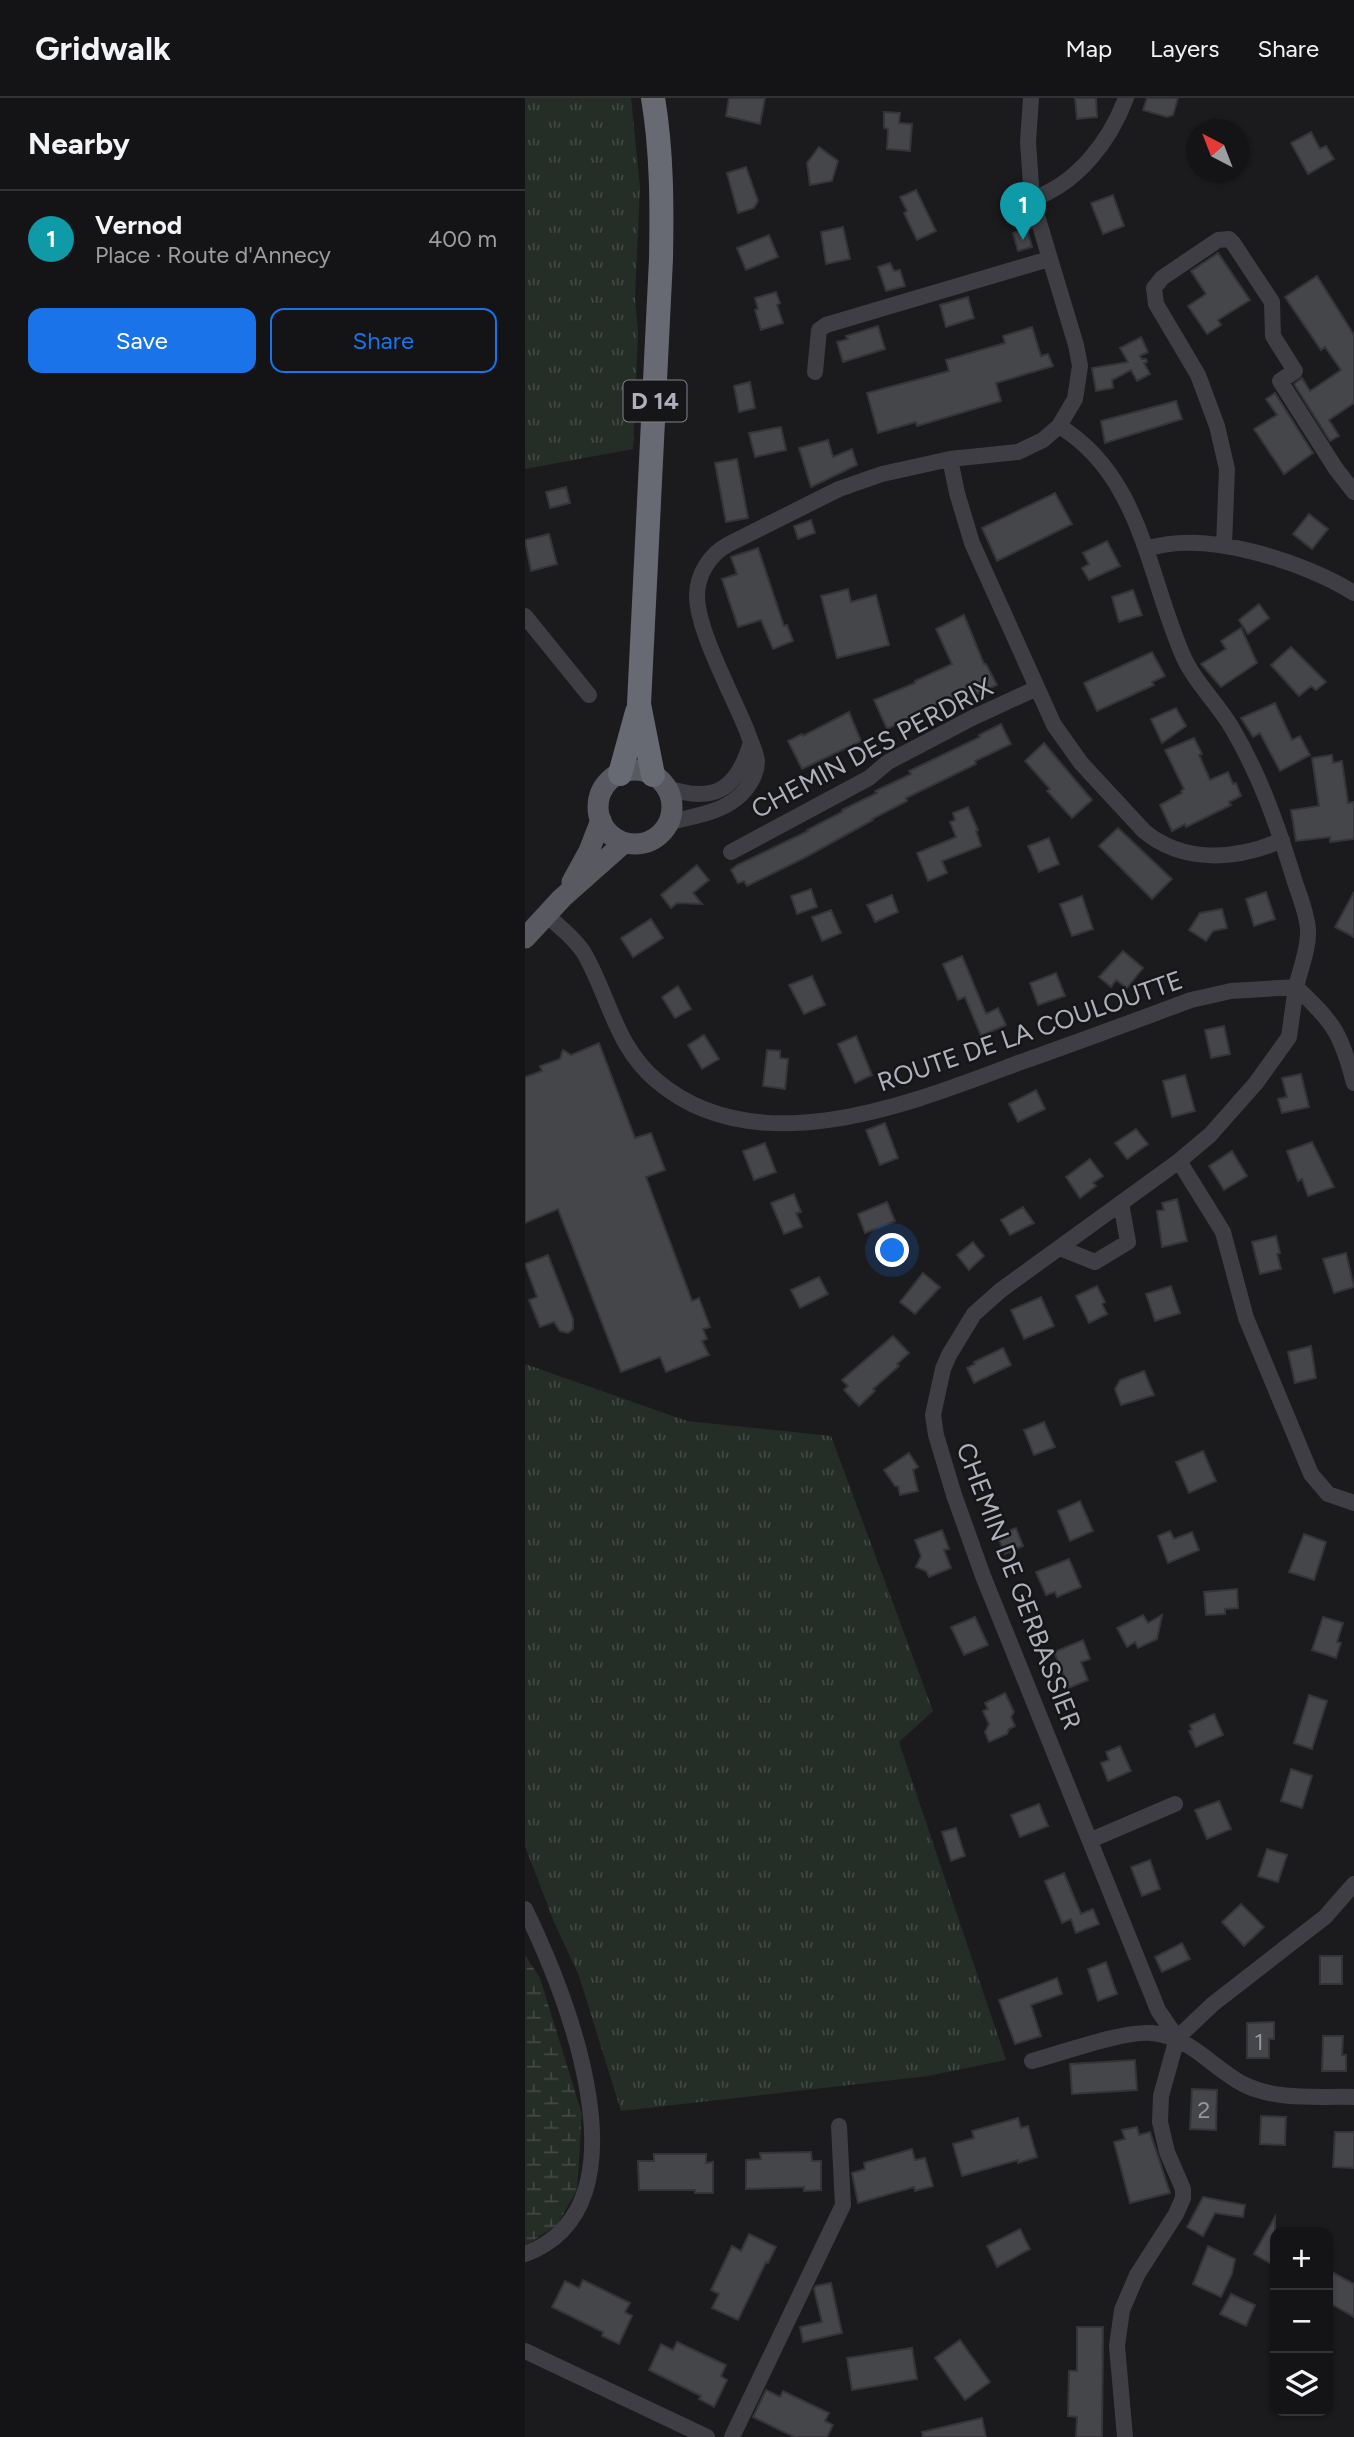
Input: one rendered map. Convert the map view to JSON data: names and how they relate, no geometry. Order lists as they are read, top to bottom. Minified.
{"streets":{"highway":["D 14"],"street":["CHEMIN DES PERDRIX","ROUTE DE LA COULOUTTE","CHEMIN DE GERBASSIER"]},"crossings":[["ROUTE DE LA COULOUTTE","CHEMIN DE GERBASSIER"]],"house_numbers":["1","2"],"north":"top left","page":{"header":"Gridwalk","nav":["Map","Layers","Share"],"heading":"Nearby","pins":"1","list":[{"mark":"1","name":"Vernod","note":"Place · Route d'Annecy","value":"400 m"}],"buttons":["Save","Share"],"map_buttons":["+","−"]}}
